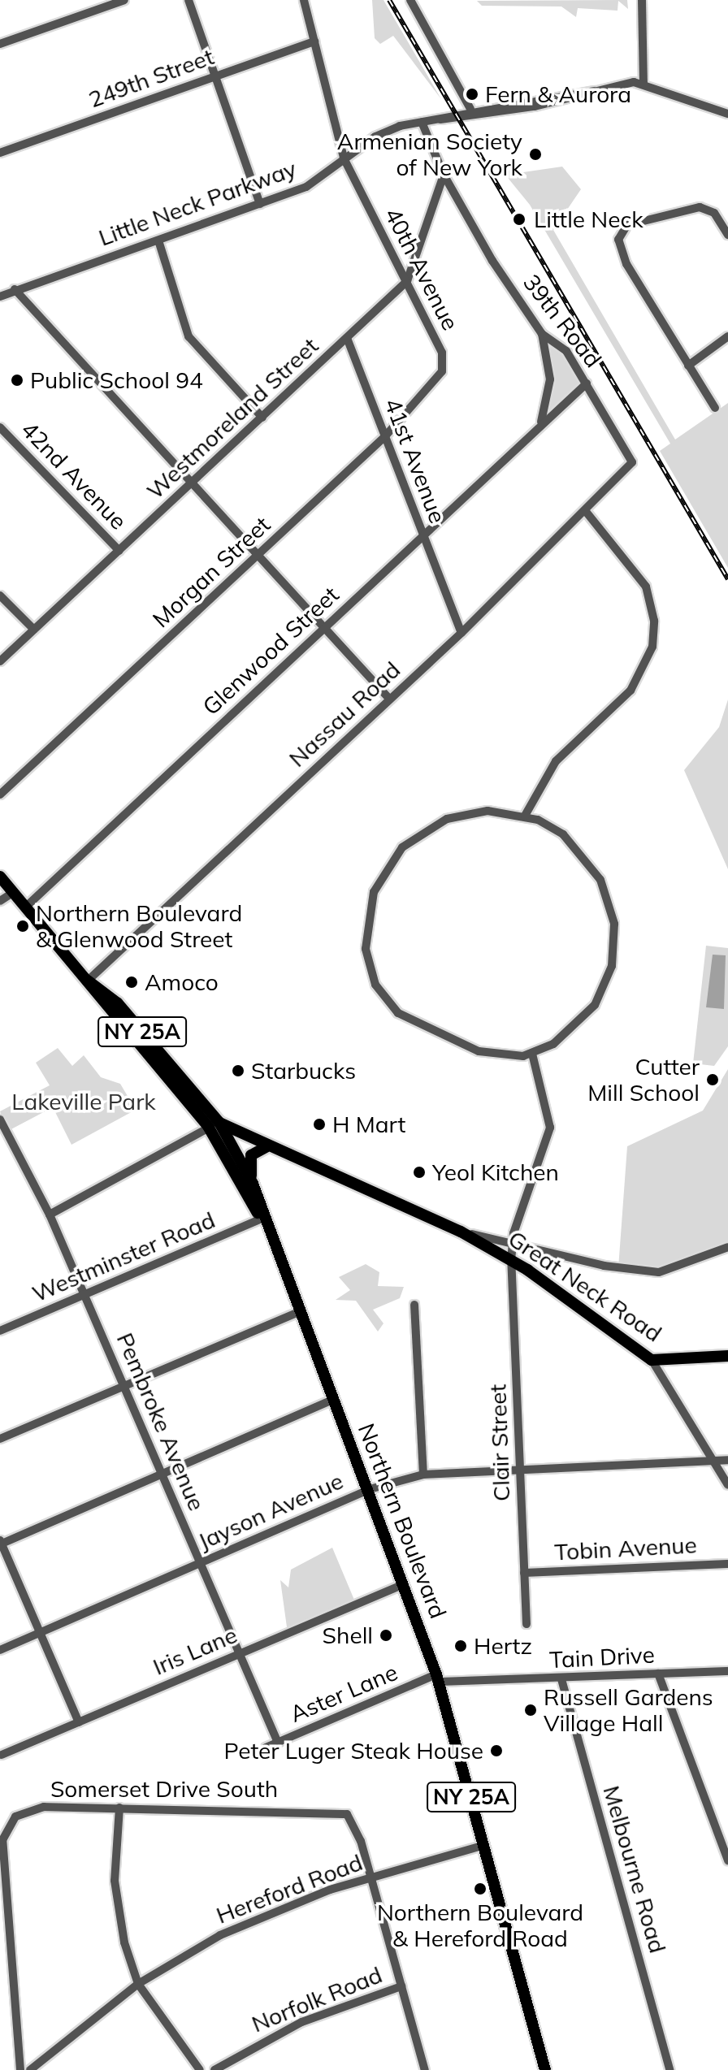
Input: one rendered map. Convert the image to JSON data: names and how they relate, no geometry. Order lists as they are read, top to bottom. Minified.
{"streets":{"main road":["NY 25A","Great Neck Road","Northern Boulevard"],"street":["249th Street","Little Neck Parkway","40th Avenue","39th Road","Westmoreland Street","41st Avenue","42nd Avenue","Morgan Street","Glenwood Street","Nassau Road","Westminster Road","Pembroke Avenue","Clair Street","Jayson Avenue","Tobin Avenue","Iris Lane","Tain Drive","Aster Lane","Somerset Drive South","Melbourne Road","Hereford Road","Norfolk Road"]},"crossings":[["249th Street","40th Avenue"],["Little Neck Parkway","40th Avenue"],["Little Neck Parkway","39th Road"],["40th Avenue","Westmoreland Street"],["40th Avenue","Morgan Street"],["39th Road","Westmoreland Street"],["39th Road","Glenwood Street"],["39th Road","Nassau Road"],["Westmoreland Street","41st Avenue"],["Westmoreland Street","42nd Avenue"],["41st Avenue","Morgan Street"],["41st Avenue","Glenwood Street"],["41st Avenue","Nassau Road"],["Glenwood Street","Northern Boulevard"],["Nassau Road","Northern Boulevard"],["Westminster Road","Pembroke Avenue"],["Westminster Road","Northern Boulevard"],["Great Neck Road","Clair Street"],["Great Neck Road","Northern Boulevard"],["Pembroke Avenue","Jayson Avenue"],["Pembroke Avenue","Iris Lane"],["Pembroke Avenue","Aster Lane"],["Clair Street","Jayson Avenue"],["Clair Street","Tobin Avenue"],["Jayson Avenue","Northern Boulevard"],["Northern Boulevard","Iris Lane"],["Northern Boulevard","Tain Drive"],["Northern Boulevard","Aster Lane"],["Northern Boulevard","Hereford Road"],["Tain Drive","Aster Lane"],["Tain Drive","Melbourne Road"],["Somerset Drive South","Hereford Road"],["Somerset Drive South","Norfolk Road"]],"parks":["Lakeville Park"],"places":["Fern & Aurora","Armenian Society of New York","Little Neck","Public School 94","Northern Boulevard & Glenwood Street","Amoco","Starbucks","Cutter Mill School","H Mart","Yeol Kitchen","Shell","Hertz","Russell Gardens Village Hall","Peter Luger Steak House","Northern Boulevard & Hereford Road"]}
